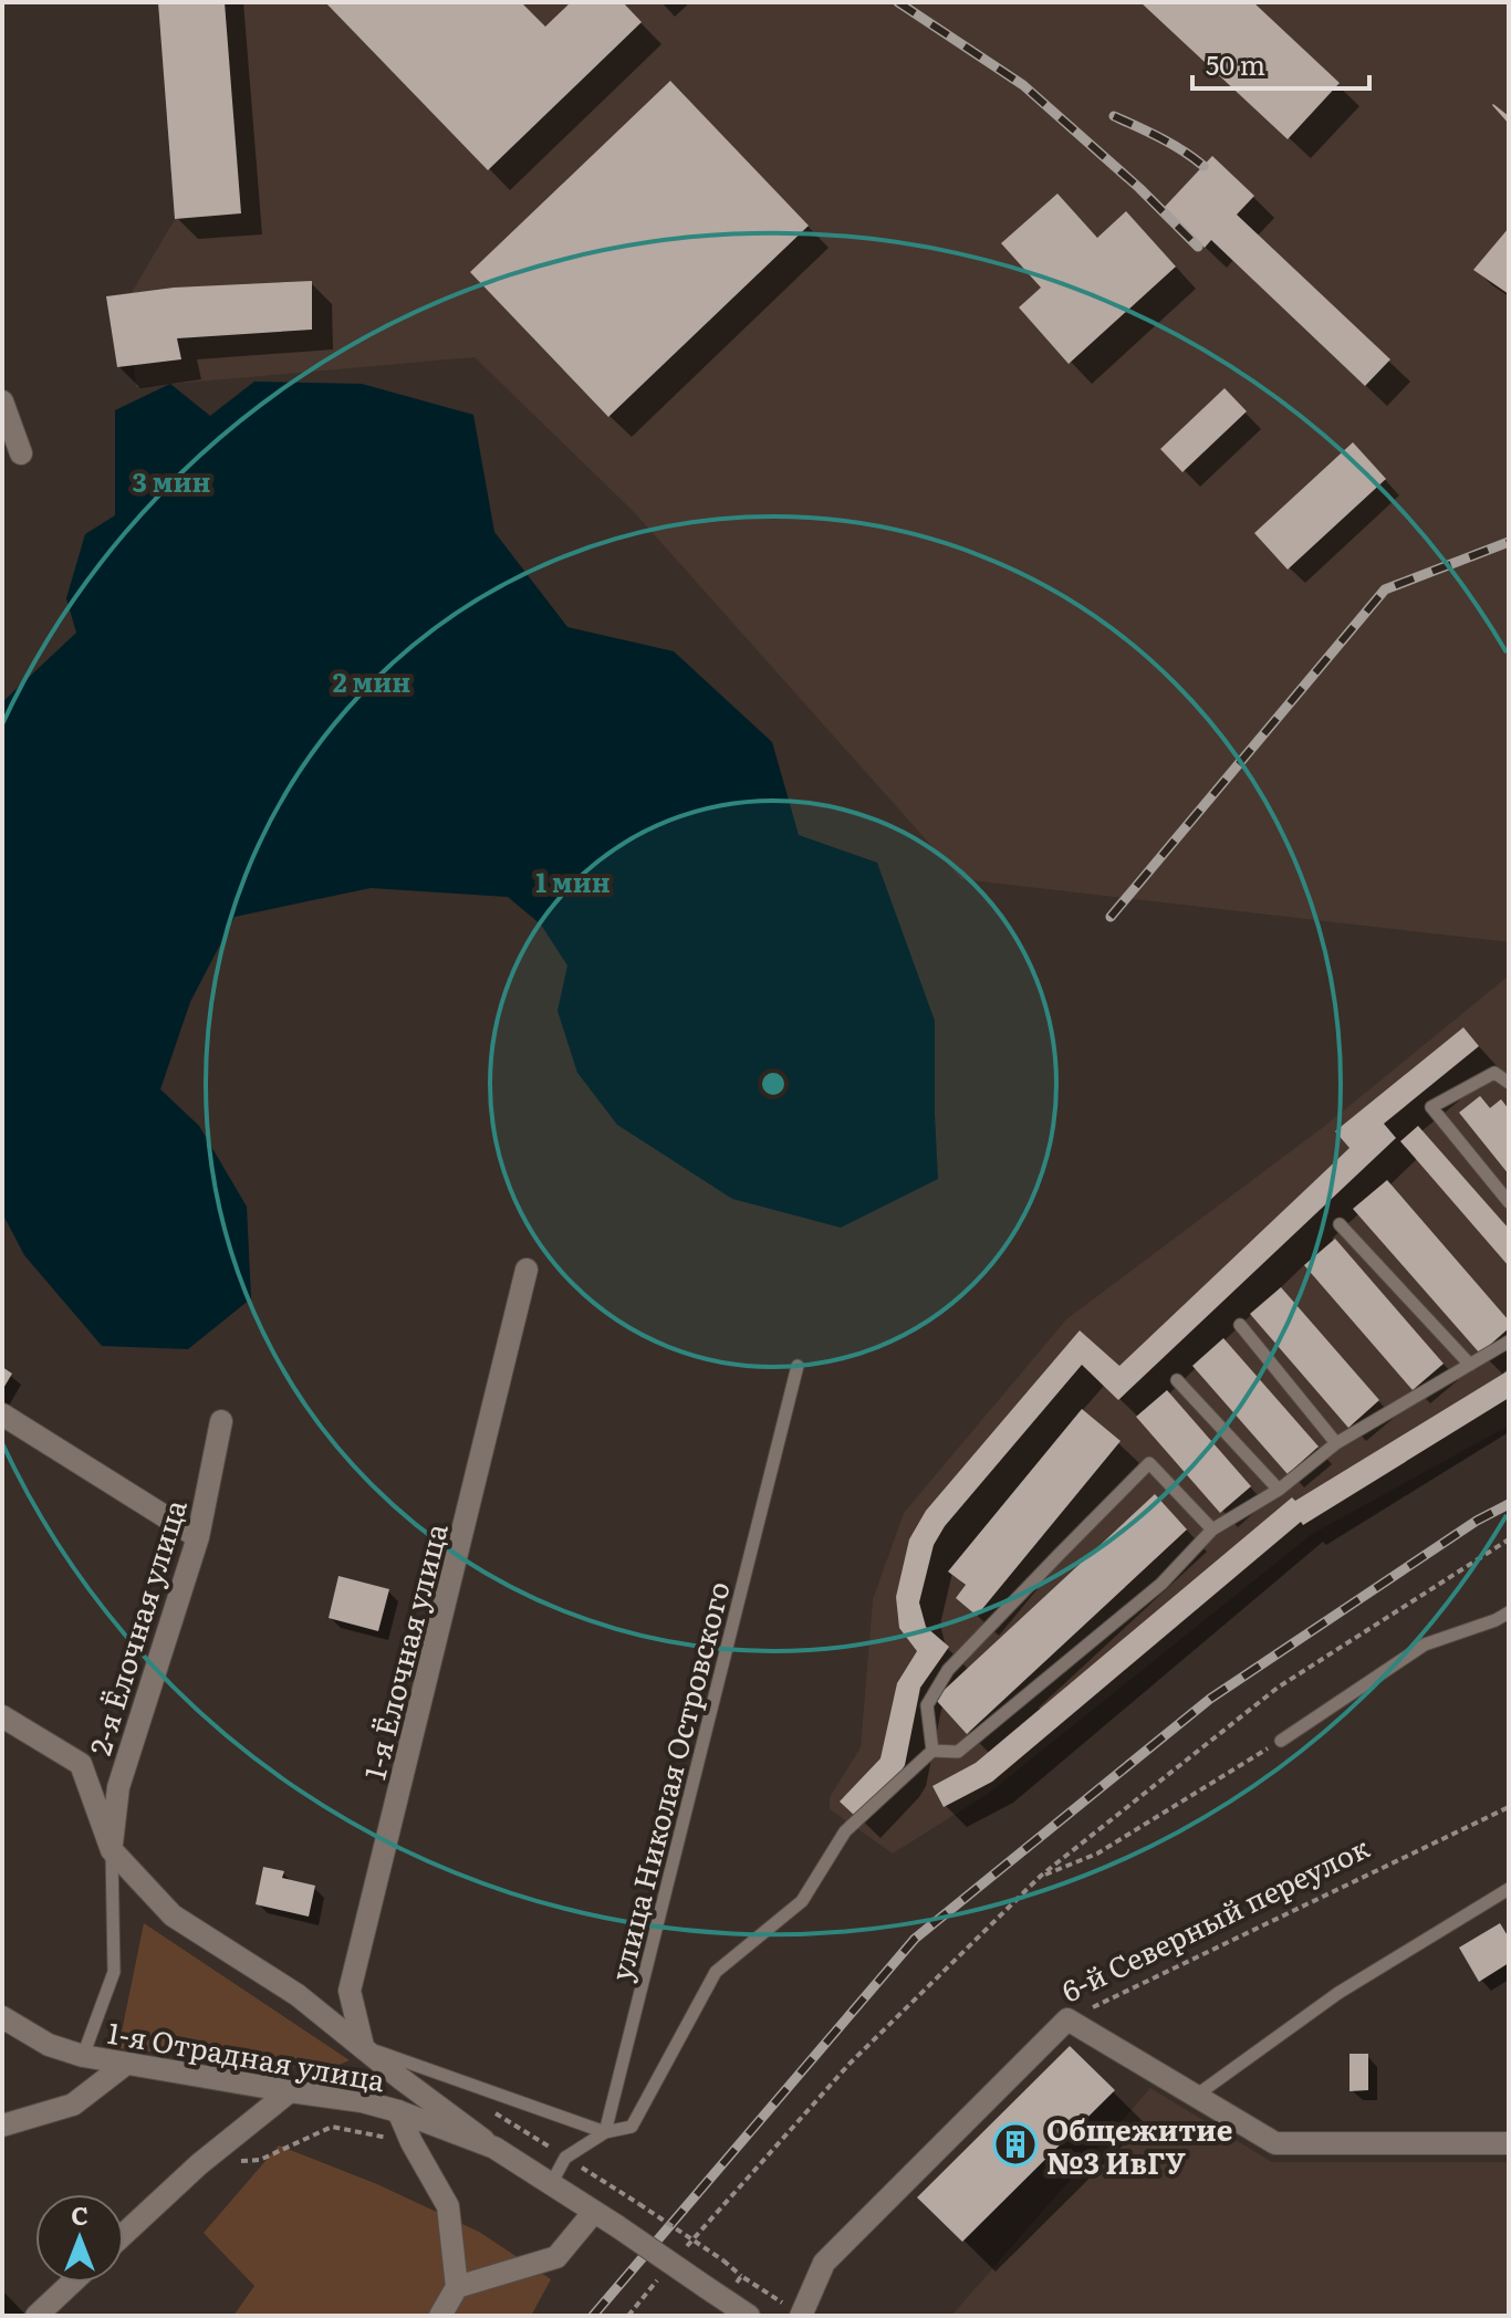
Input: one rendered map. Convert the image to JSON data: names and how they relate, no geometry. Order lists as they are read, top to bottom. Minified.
{"streets":{"street":["2-я Ёлочная улица","1-я Ёлочная улица","6-й Северный переулок","1-я Отрадная улица"],"lane":["улица Николая Островского"]},"places":{"building":["Общежитие №3 ИвГУ"]},"scale_bar":"50 m","north":"top","rings":["3 мин","2 мин","1 мин"]}
